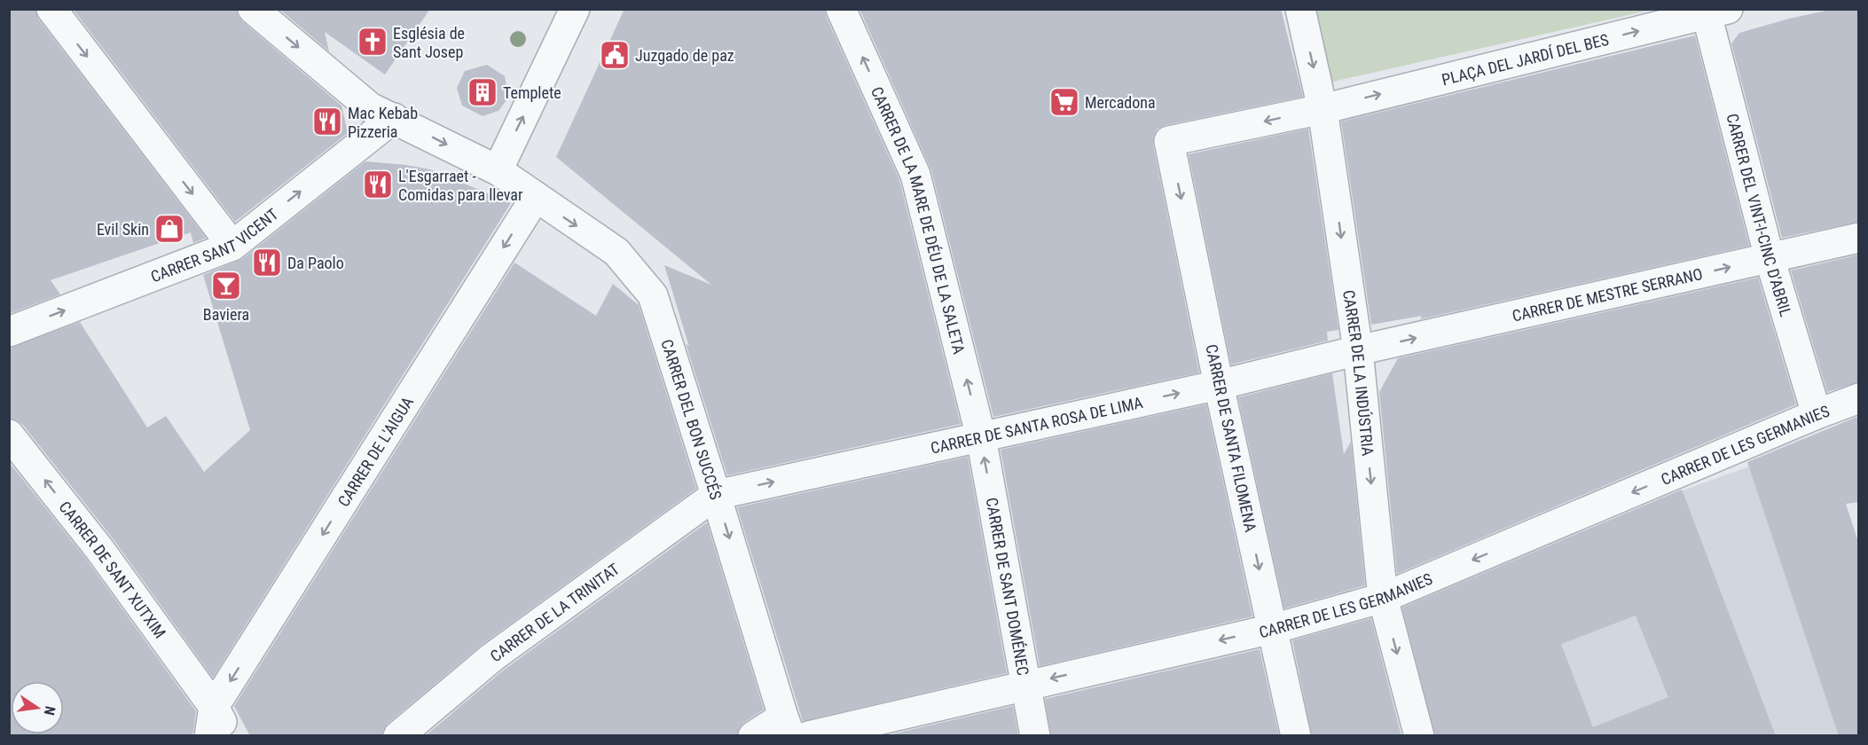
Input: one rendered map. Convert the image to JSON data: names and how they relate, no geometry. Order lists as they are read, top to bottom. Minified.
{"streets":{"street":["PLAÇA DEL JARDÍ DEL BES","CARRER DEL VINT-I-CINC D'ABRIL","CARRER DE LA MARE DE DÉU DE LA SALETA","CARRER SANT VICENT","CARRER DE MESTRE SERRANO","CARRER DE LA INDÚSTRIA","CARRER DEL BON SUCCÉS","CARRER DE SANTA ROSA DE LIMA","CARRER DE SANTA FILOMENA","CARRER DE LES GERMANIES","CARRER DE L'AIGUA","CARRER DE SANT XUTXIM","CARRER DE SANT DOMÉNEC","CARRER DE LA TRINITAT"]},"crossings":[["PLAÇA DEL JARDÍ DEL BES","CARRER DEL VINT-I-CINC D'ABRIL"],["PLAÇA DEL JARDÍ DEL BES","CARRER DE LA INDÚSTRIA"],["PLAÇA DEL JARDÍ DEL BES","CARRER DE SANTA FILOMENA"],["CARRER DEL VINT-I-CINC D'ABRIL","CARRER DE MESTRE SERRANO"],["CARRER DEL VINT-I-CINC D'ABRIL","CARRER DE LES GERMANIES"],["CARRER DE LA MARE DE DÉU DE LA SALETA","CARRER DE SANTA ROSA DE LIMA"],["CARRER DE LA MARE DE DÉU DE LA SALETA","CARRER DE SANT DOMÉNEC"],["CARRER SANT VICENT","CARRER DEL BON SUCCÉS"],["CARRER DE MESTRE SERRANO","CARRER DE LA INDÚSTRIA"],["CARRER DE MESTRE SERRANO","CARRER DE SANTA ROSA DE LIMA"],["CARRER DE LA INDÚSTRIA","CARRER DE SANTA ROSA DE LIMA"],["CARRER DE LA INDÚSTRIA","CARRER DE LES GERMANIES"],["CARRER DEL BON SUCCÉS","CARRER DE SANTA ROSA DE LIMA"],["CARRER DEL BON SUCCÉS","CARRER DE L'AIGUA"],["CARRER DEL BON SUCCÉS","CARRER DE LA TRINITAT"],["CARRER DE SANTA ROSA DE LIMA","CARRER DE SANTA FILOMENA"],["CARRER DE SANTA ROSA DE LIMA","CARRER DE SANT DOMÉNEC"],["CARRER DE SANTA ROSA DE LIMA","CARRER DE LA TRINITAT"],["CARRER DE SANTA FILOMENA","CARRER DE LES GERMANIES"],["CARRER DE LES GERMANIES","CARRER DE SANT DOMÉNEC"],["CARRER DE L'AIGUA","CARRER DE SANT XUTXIM"]],"one_way":["CARRER DE LA MARE DE DÉU DE LA SALETA","CARRER SANT VICENT","CARRER DE MESTRE SERRANO","CARRER DE LA INDÚSTRIA","CARRER DEL BON SUCCÉS","CARRER DE SANTA ROSA DE LIMA","CARRER DE SANTA FILOMENA","CARRER DE LES GERMANIES","CARRER DE L'AIGUA","CARRER DE SANT XUTXIM","CARRER DE SANT DOMÉNEC"],"places":{"church":["Església de Sant Josep"],"public building":["Juzgado de paz"],"building":["Templete"],"supermarket":["Mercadona"],"restaurant":["Mac Kebab Pizzeria","L'Esgarraet - Comidas para llevar","Da Paolo"],"shop":["Evil Skin"],"bar":["Baviera"]},"north":"right"}
